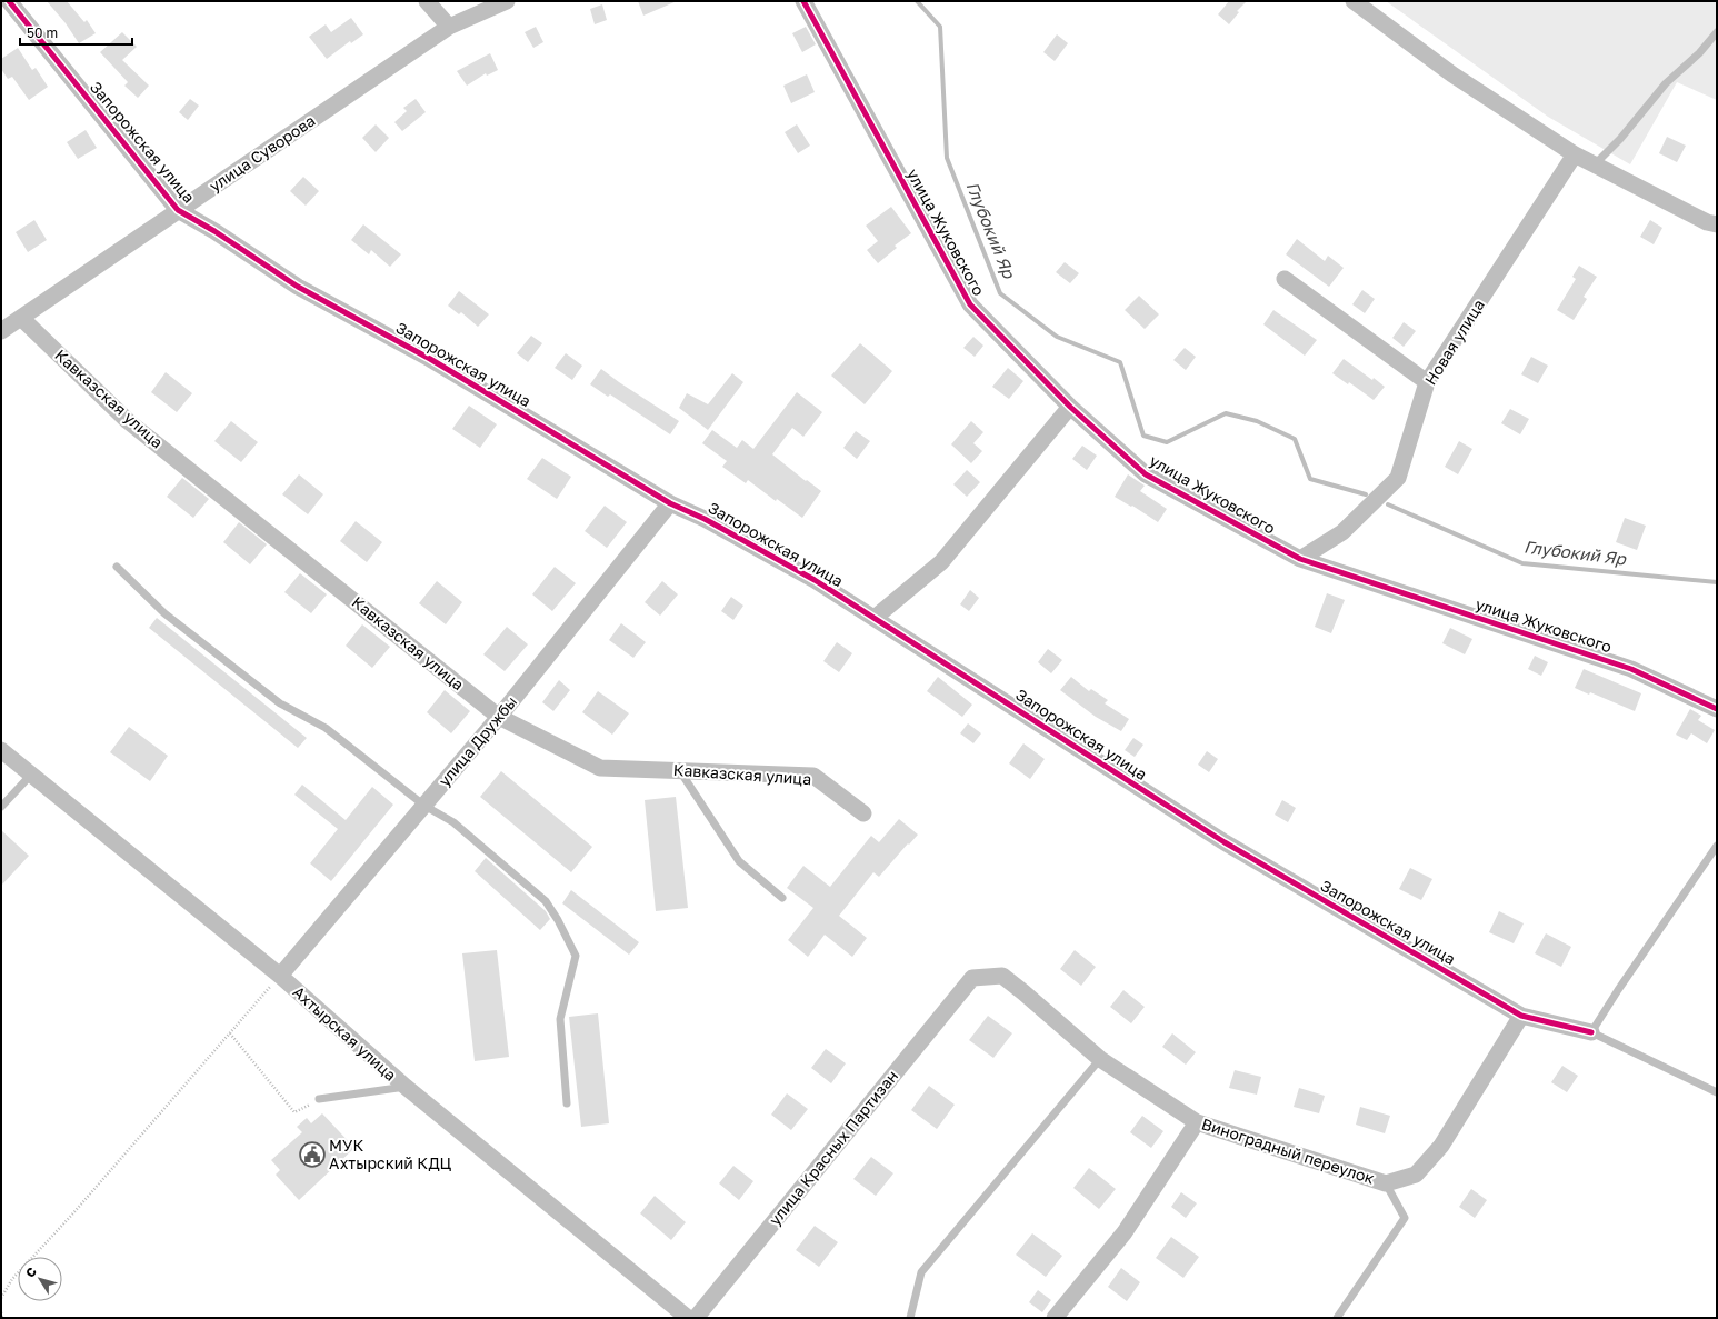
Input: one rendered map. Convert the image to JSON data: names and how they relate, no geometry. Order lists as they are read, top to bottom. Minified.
{"streets":{"street":["Запорожская улица","улица Суворова","улица Жуковского","Новая улица","Кавказская улица","улица Дружбы","Ахтырская улица","улица Красных Партизан","Виноградный переулок"]},"crossings":[["Запорожская улица","улица Суворова"],["Запорожская улица","улица Дружбы"],["улица Суворова","Кавказская улица"],["улица Жуковского","Новая улица"],["Кавказская улица","улица Дружбы"],["улица Дружбы","Ахтырская улица"],["улица Красных Партизан","Виноградный переулок"]],"water":["Глубокий Яр"],"places":{"public building":["МУК Ахтырский КДЦ"]},"scale_bar":"50 m","north":"top left"}
